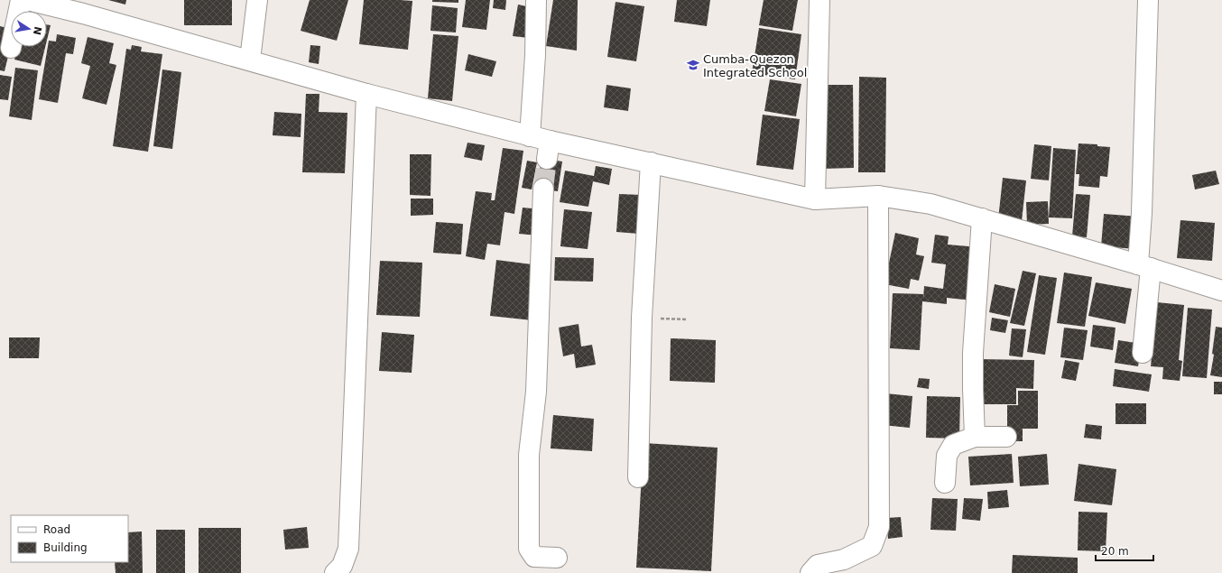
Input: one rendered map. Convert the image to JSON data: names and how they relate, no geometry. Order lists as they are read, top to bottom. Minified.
{"places":{"school or university":["Cumba-Quezon Integrated School"]},"legend":["Road","Building"],"scale_bar":"20 m","north":"right"}
